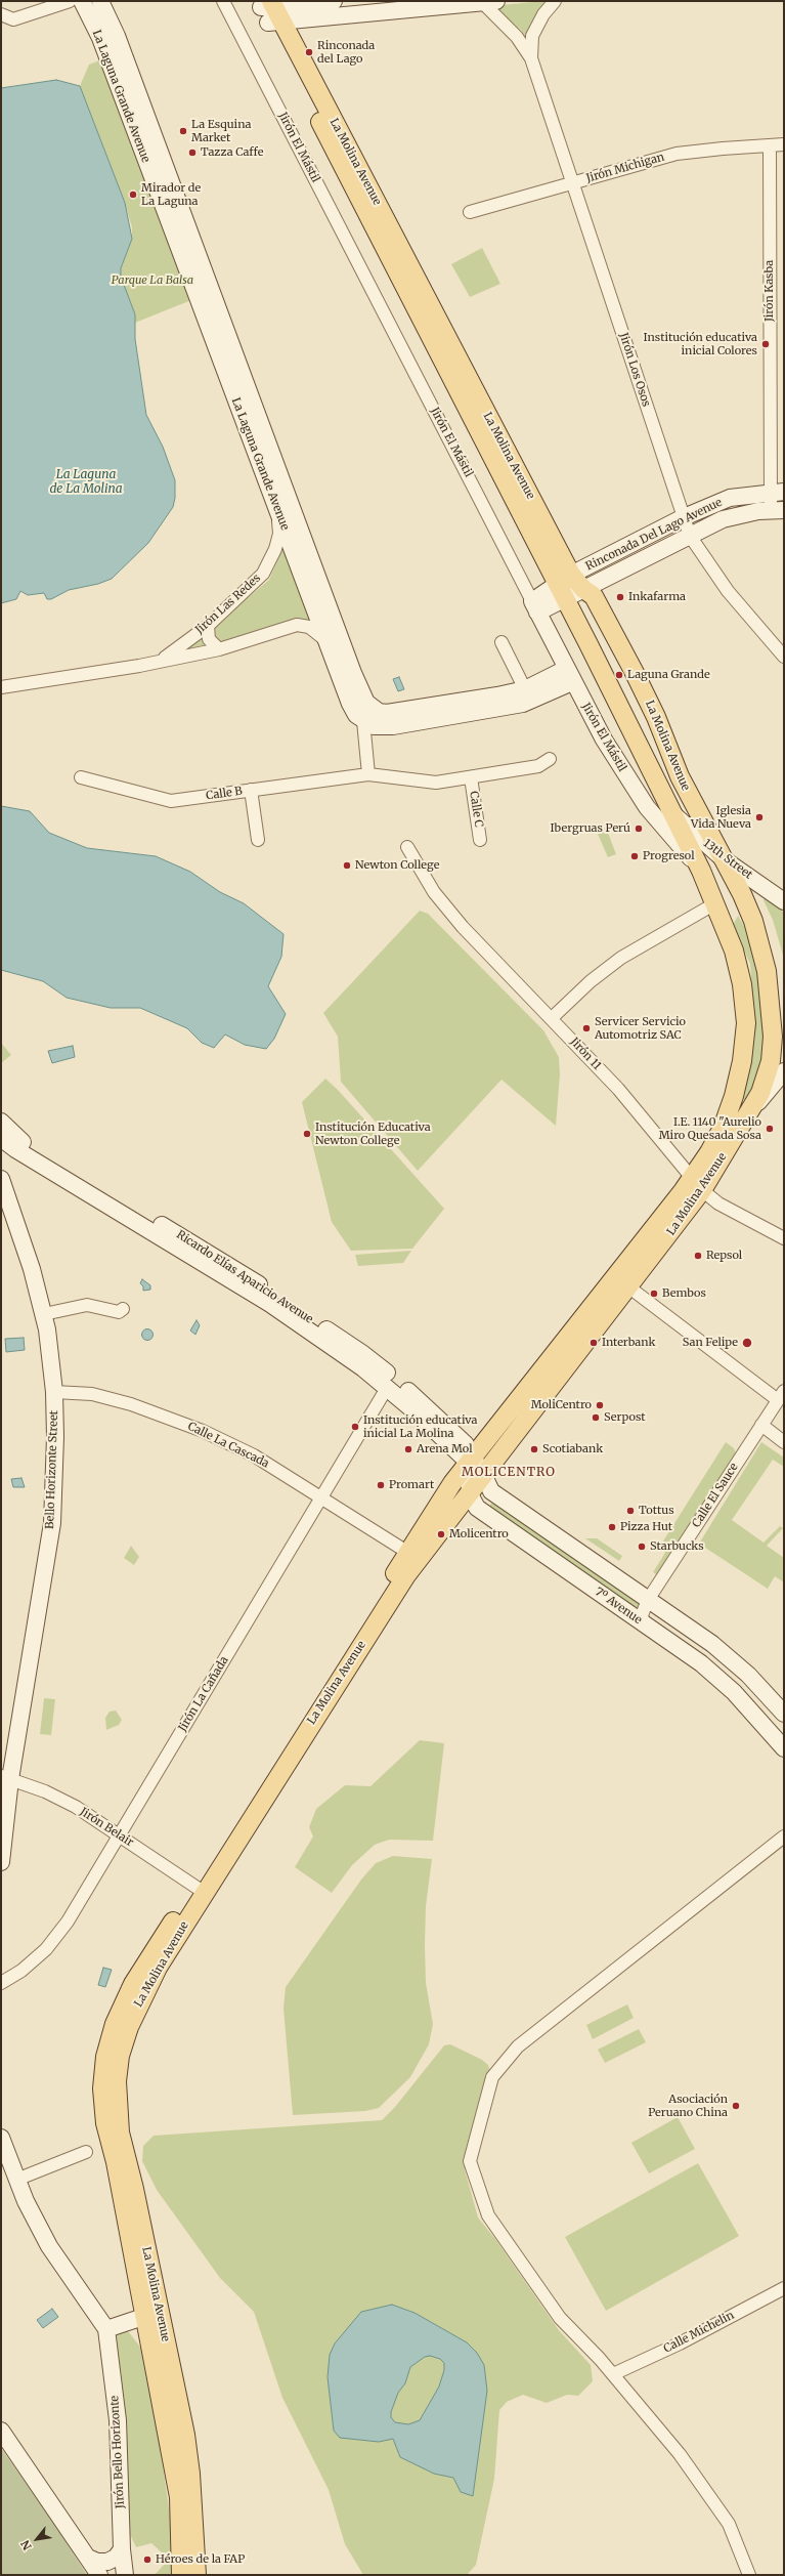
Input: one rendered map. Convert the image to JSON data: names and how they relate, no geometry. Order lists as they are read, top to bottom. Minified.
{"streets":{"main road":["La Molina Avenue"],"street":["La Laguna Grande Avenue","Jirón El Mástil","Jirón Michigan","Jirón Kasba","Jirón Los Osos","Rinconada Del Lago Avenue","Jirón Las Redes","Calle B","Calle C","13th Street","Jirón 11","Ricardo Elías Aparicio Avenue","Calle La Cascada","Bello Horizonte Street","Calle El Sauce","7º Avenue","Jirón La Cañada","Jirón Belair","Calle Michelin","Jirón Bello Horizonte"]},"crossings":[["La Laguna Grande Avenue","Jirón El Mástil"],["La Laguna Grande Avenue","Jirón Las Redes"],["Jirón El Mástil","La Molina Avenue"],["Jirón El Mástil","Rinconada Del Lago Avenue"],["La Molina Avenue","Rinconada Del Lago Avenue"],["La Molina Avenue","13th Street"],["La Molina Avenue","Jirón 11"],["La Molina Avenue","Ricardo Elías Aparicio Avenue"],["La Molina Avenue","Calle La Cascada"],["La Molina Avenue","7º Avenue"],["La Molina Avenue","Jirón Belair"],["Jirón Michigan","Jirón Kasba"],["Jirón Michigan","Jirón Los Osos"],["Jirón Kasba","Rinconada Del Lago Avenue"],["Jirón Los Osos","Rinconada Del Lago Avenue"],["Calle B","Calle C"],["Ricardo Elías Aparicio Avenue","7º Avenue"],["Ricardo Elías Aparicio Avenue","Jirón La Cañada"],["Calle La Cascada","Bello Horizonte Street"],["Calle La Cascada","Jirón La Cañada"],["Bello Horizonte Street","Jirón Belair"],["Calle El Sauce","7º Avenue"],["Jirón La Cañada","Jirón Belair"]],"districts":["MOLICENTRO"],"water":["La Laguna de La Molina"],"parks":["Parque La Balsa"],"places":["Rinconada del Lago","La Esquina Market","Tazza Caffe","Mirador de La Laguna","Institución educativa inicial Colores","Inkafarma","Laguna Grande","Iglesia Vida Nueva","Ibergruas Perú","Progresol","Newton College","Servicer Servicio Automotriz SAC","I.E. 1140 \"Aurelio Miro Quesada Sosa","Institución Educativa Newton College","Repsol","Bembos","Interbank","San Felipe","MoliCentro","Serpost","Institución educativa inicial La Molina","Arena Mol","Scotiabank","Promart","Tottus","Pizza Hut","Molicentro","Starbucks","Asociación Peruano China","Héroes de la FAP"],"north":"bottom left"}
